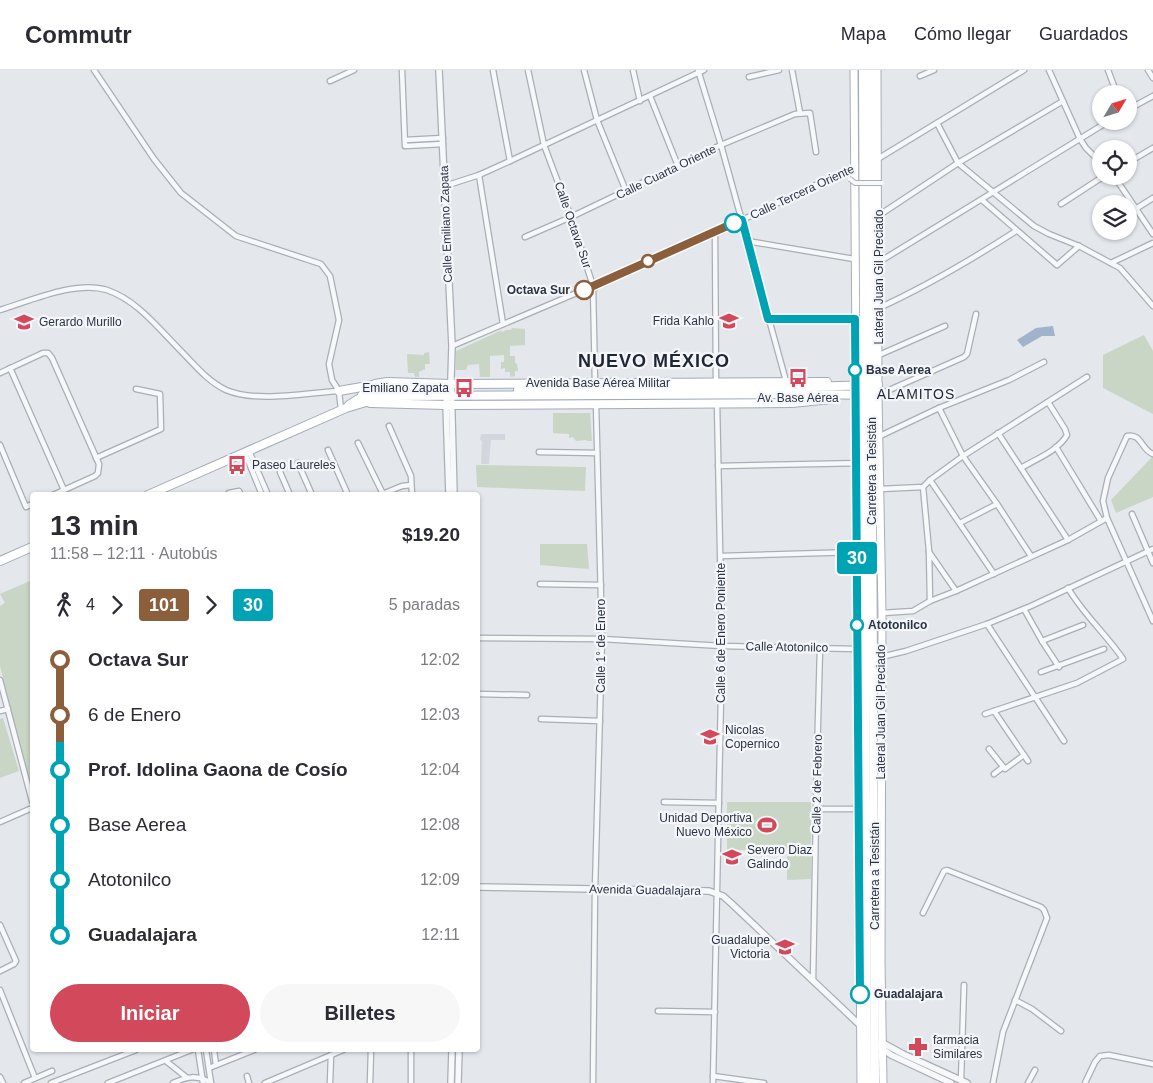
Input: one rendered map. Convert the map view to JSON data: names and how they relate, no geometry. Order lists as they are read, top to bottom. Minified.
{"streets":{"main road":["Lateral Juan Gil Preciado","Avenida Base Aérea Militar","Carretera a Tesistán"],"street":["Calle Cuarta Oriente","Calle Tercera Oriente","Calle Emiliano Zapata","Calle Octava Sur","Calle 6 de Enero Poniente","Calle 1° de Enero","Calle Atotonilco","Calle 2 de Febrero","Avenida Guadalajara"]},"crossings":[["Calle Cuarta Oriente","Calle Octava Sur"],["Calle Tercera Oriente","Calle Emiliano Zapata"],["Calle Tercera Oriente","Calle Octava Sur"],["Calle Tercera Oriente","Lateral Juan Gil Preciado"],["Calle Tercera Oriente","Carretera a Tesistán"],["Calle Emiliano Zapata","Avenida Base Aérea Militar"],["Calle Octava Sur","Avenida Base Aérea Militar"],["Lateral Juan Gil Preciado","Avenida Base Aérea Militar"],["Lateral Juan Gil Preciado","Carretera a Tesistán"],["Lateral Juan Gil Preciado","Calle Atotonilco"],["Lateral Juan Gil Preciado","Avenida Guadalajara"],["Avenida Base Aérea Militar","Carretera a Tesistán"],["Avenida Base Aérea Militar","Calle 6 de Enero Poniente"],["Avenida Base Aérea Militar","Calle 1° de Enero"],["Carretera a Tesistán","Avenida Guadalajara"],["Calle 6 de Enero Poniente","Calle Atotonilco"],["Calle 6 de Enero Poniente","Avenida Guadalajara"],["Calle 1° de Enero","Calle Atotonilco"],["Calle 1° de Enero","Avenida Guadalajara"],["Calle Atotonilco","Calle 2 de Febrero"],["Calle 2 de Febrero","Avenida Guadalajara"]],"districts":["NUEVO MÉXICO","ALAMITOS"],"places":{"other":["Octava Sur","Base Aerea","Atotonilco","Guadalajara"],"school or university":["Frida Kahlo","Gerardo Murillo","Nicolas Copernico","Severo Diaz Galindo","Guadalupe Victoria"],"bus stop":["Av. Base Aérea","Emiliano Zapata","Paseo Laureles"],"sports":["Unidad Deportiva Nuevo México"],"pharmacy":["farmacia Similares"]},"lines":["bus line 30","bus line 101"],"north":"top right","page":{"header":"Commutr","nav":["Mapa","Cómo llegar","Guardados"],"on_map":"30","heading":["13 min","11:58 – 12:11 · Autobús","$19.20"],"legs":["4","101","30","5 paradas"],"list":[{"name":"Octava Sur","value":"12:02"},{"name":"6 de Enero","value":"12:03"},{"name":"Prof. Idolina Gaona de Cosío","value":"12:04"},{"name":"Base Aerea","value":"12:08"},{"name":"Atotonilco","value":"12:09"},{"name":"Guadalajara","value":"12:11"}],"buttons":["Iniciar","Billetes"]}}
